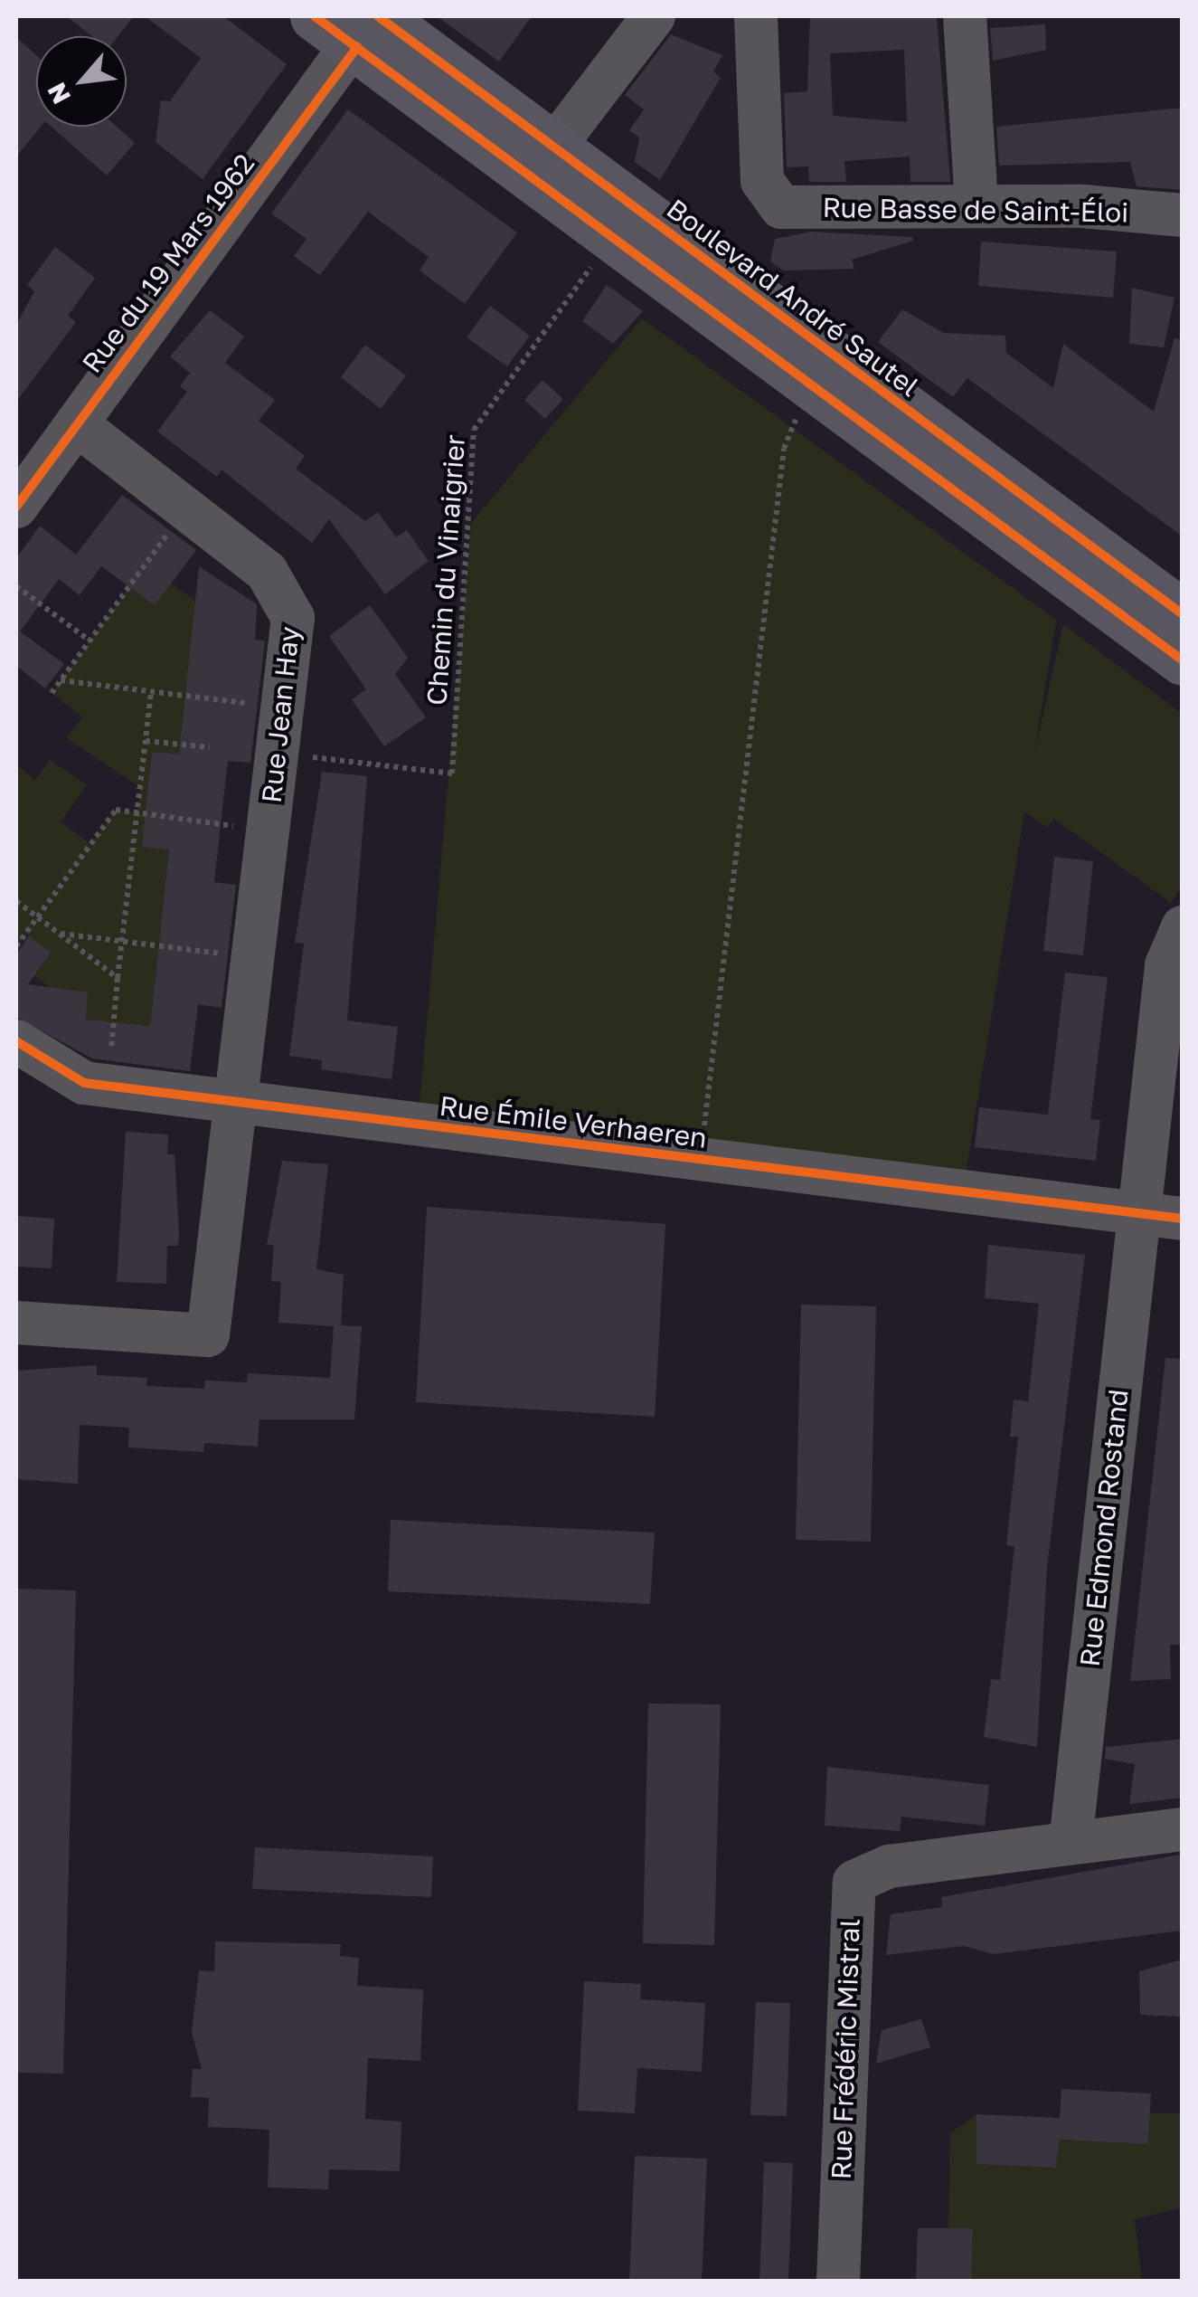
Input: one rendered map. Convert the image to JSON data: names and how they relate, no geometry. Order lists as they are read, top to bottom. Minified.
{"streets":{"main road":["Boulevard André Sautel"],"street":["Rue Basse de Saint-Éloi","Rue du 19 Mars 1962","Rue Jean Hay","Rue Émile Verhaeren","Rue Edmond Rostand","Rue Frédéric Mistral"],"path":["Chemin du Vinaigrier"]},"crossings":[["Rue du 19 Mars 1962","Boulevard André Sautel"],["Rue du 19 Mars 1962","Rue Jean Hay"],["Boulevard André Sautel","Chemin du Vinaigrier"],["Chemin du Vinaigrier","Rue Jean Hay"],["Rue Jean Hay","Rue Émile Verhaeren"],["Rue Émile Verhaeren","Rue Edmond Rostand"],["Rue Edmond Rostand","Rue Frédéric Mistral"]],"north":"bottom left"}
